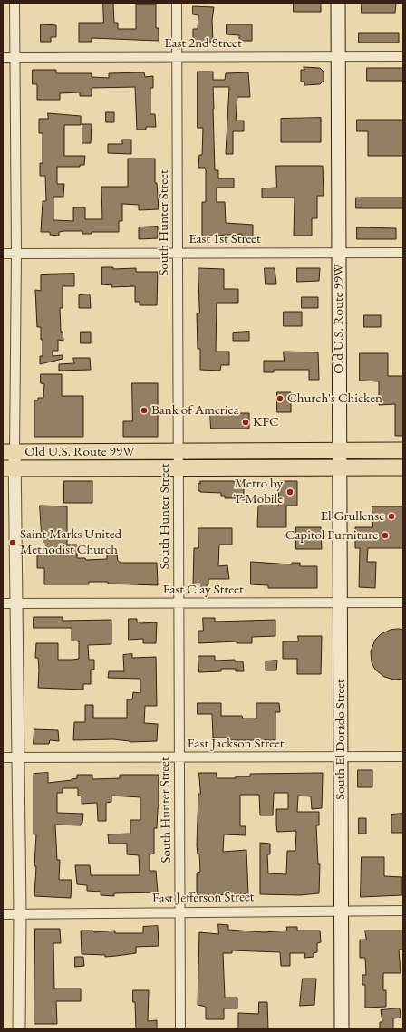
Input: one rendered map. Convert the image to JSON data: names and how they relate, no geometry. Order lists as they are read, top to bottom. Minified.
{"streets":{"main road":["Old U.S. Route 99W","South El Dorado Street"],"street":["East 2nd Street","South Hunter Street","East 1st Street","East Clay Street","East Jackson Street","East Jefferson Street"]},"crossings":[["East 2nd Street","South Hunter Street"],["East 2nd Street","Old U.S. Route 99W"],["South Hunter Street","East 1st Street"],["South Hunter Street","Old U.S. Route 99W"],["South Hunter Street","East Clay Street"],["South Hunter Street","East Jackson Street"],["South Hunter Street","East Jefferson Street"],["East 1st Street","Old U.S. Route 99W"],["Old U.S. Route 99W","South El Dorado Street"],["East Clay Street","South El Dorado Street"],["South El Dorado Street","East Jackson Street"],["South El Dorado Street","East Jefferson Street"]],"places":["Church's Chicken","Bank of America","KFC","Metro by T-Mobile","El Grullense","Capitol Furniture","Saint Marks United Methodist Church"]}
